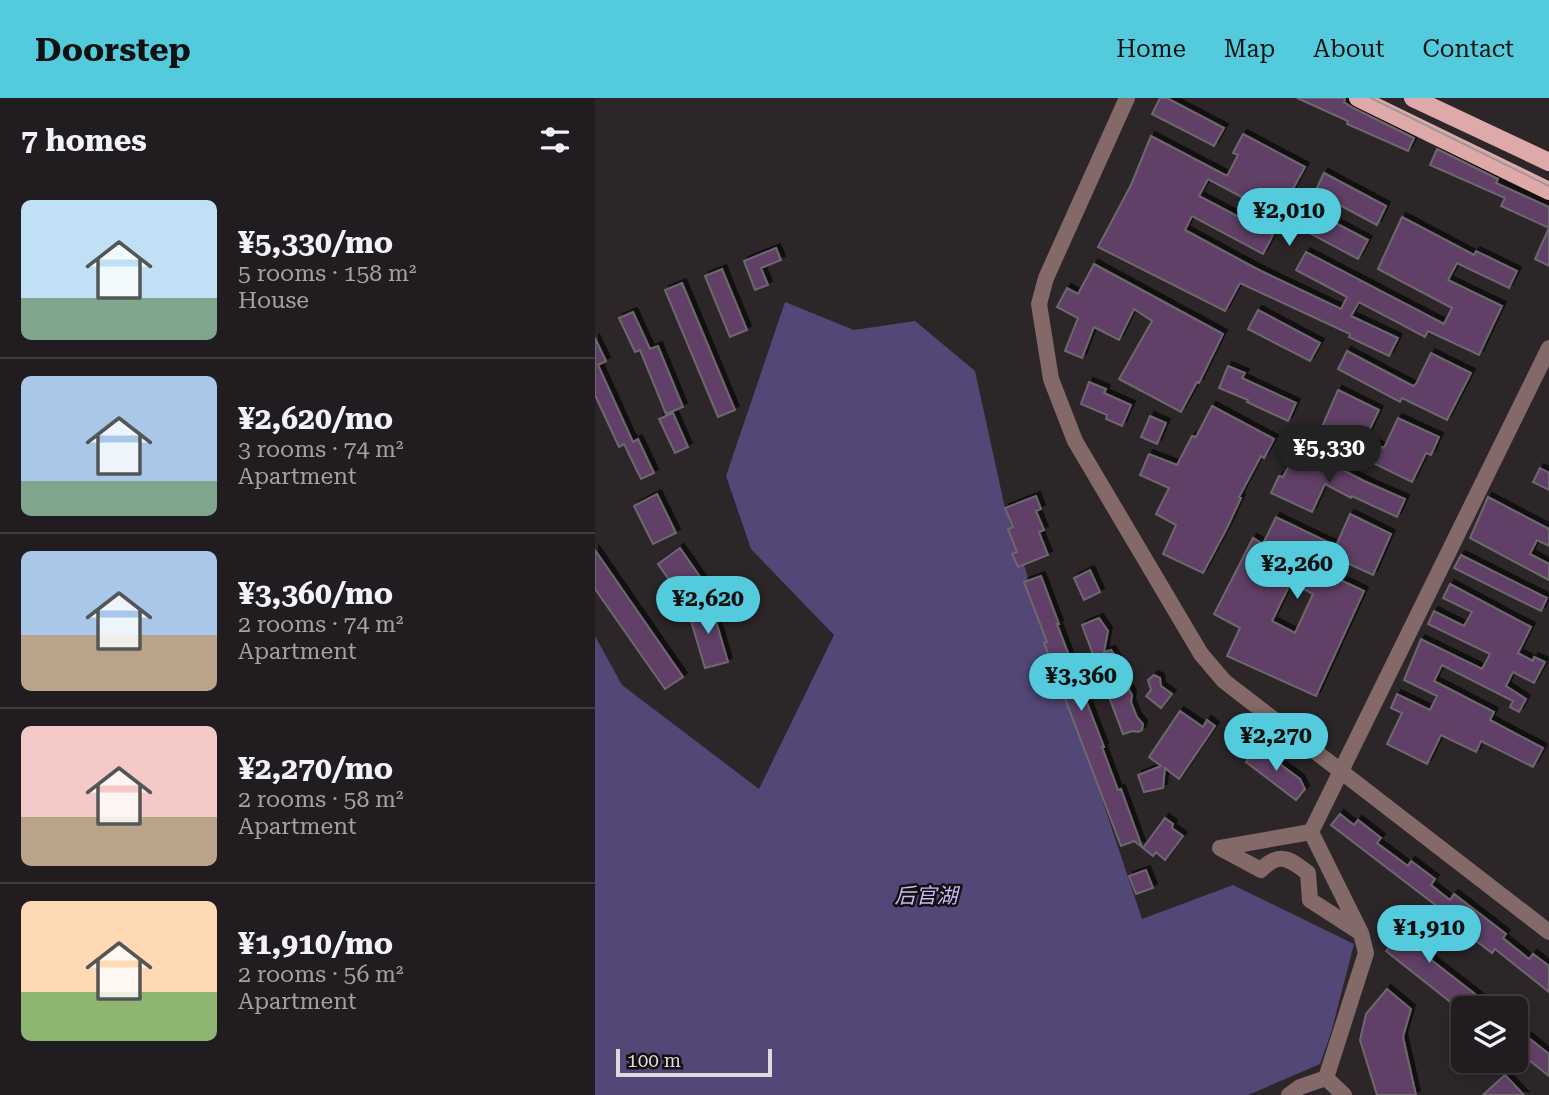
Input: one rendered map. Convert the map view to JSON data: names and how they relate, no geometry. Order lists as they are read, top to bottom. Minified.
{"water":["后官湖"],"scale_bar":"100 m","page":{"header":"Doorstep","nav":["Home","Map","About","Contact"],"heading":"7 homes","list":[{"name":"¥5,330/mo","note":"5 rooms · 158 m² · House"},{"name":"¥2,620/mo","note":"3 rooms · 74 m² · Apartment"},{"name":"¥3,360/mo","note":"2 rooms · 74 m² · Apartment"},{"name":"¥2,270/mo","note":"2 rooms · 58 m² · Apartment"},{"name":"¥1,910/mo","note":"2 rooms · 56 m² · Apartment"}],"price":["¥2,010","¥5,330","¥2,260","¥2,620","¥3,360","¥2,270","¥1,910"],"scale":"100 m"}}
